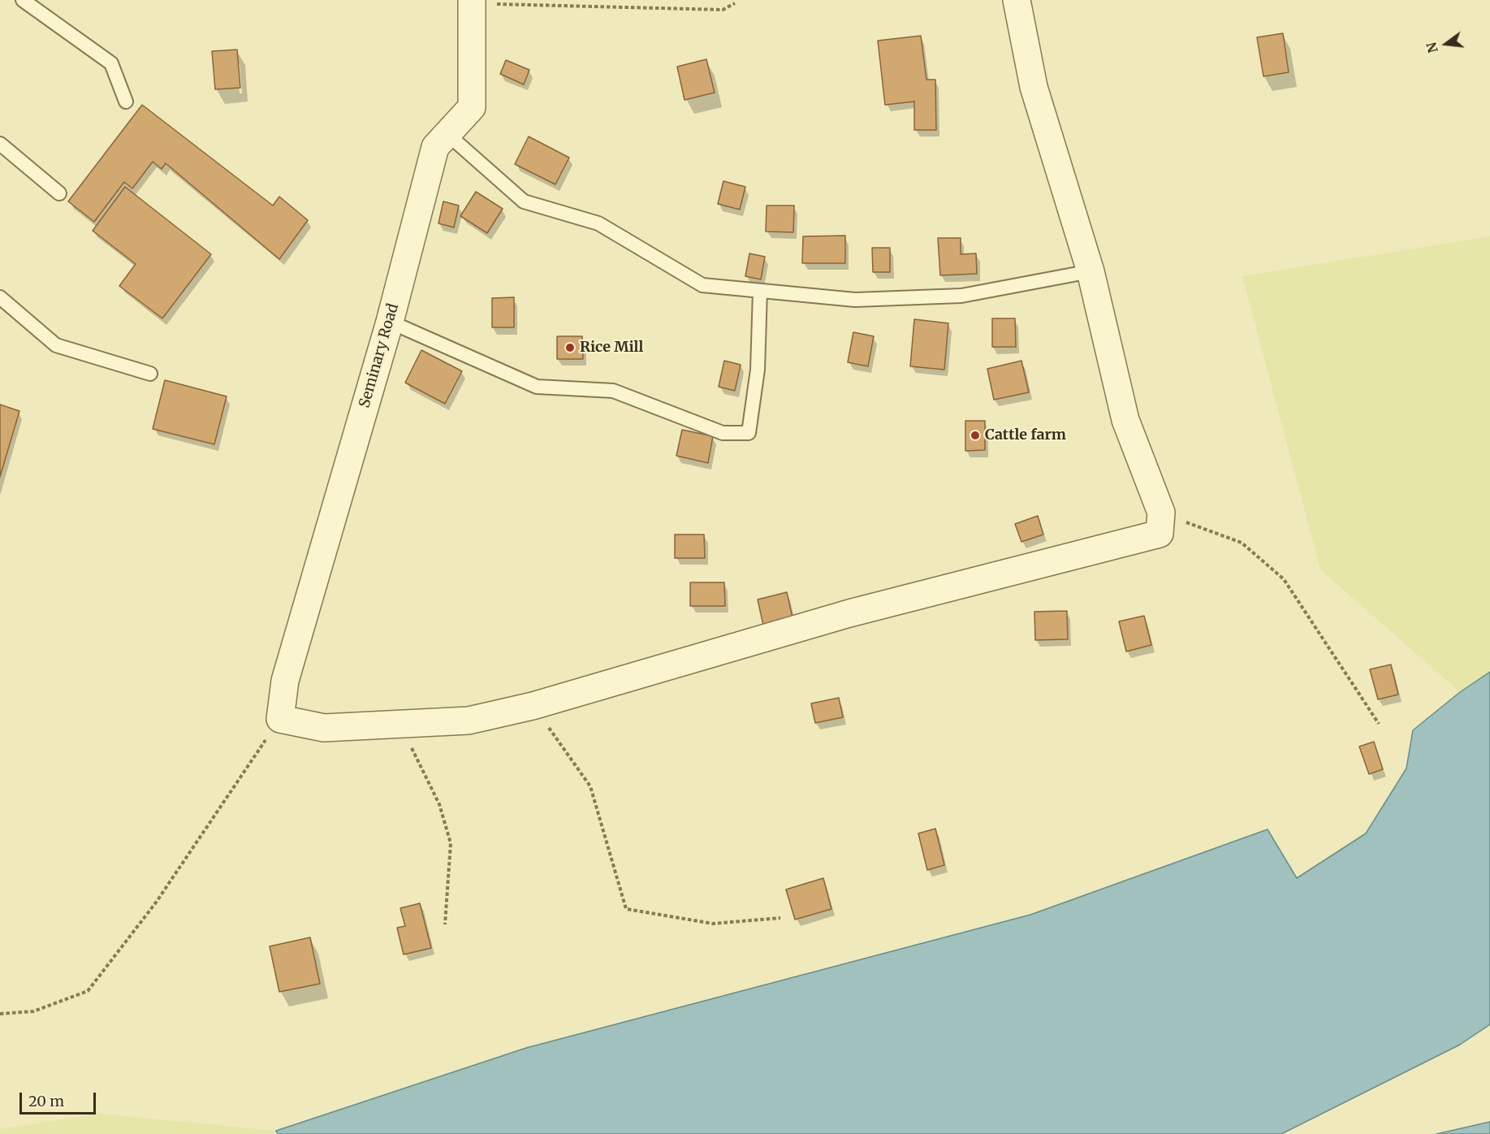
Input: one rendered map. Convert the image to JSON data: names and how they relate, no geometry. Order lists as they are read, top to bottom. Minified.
{"streets":{"street":["Seminary Road"]},"places":["Rice Mill","Cattle farm"],"scale_bar":"20 m","north":"left"}
